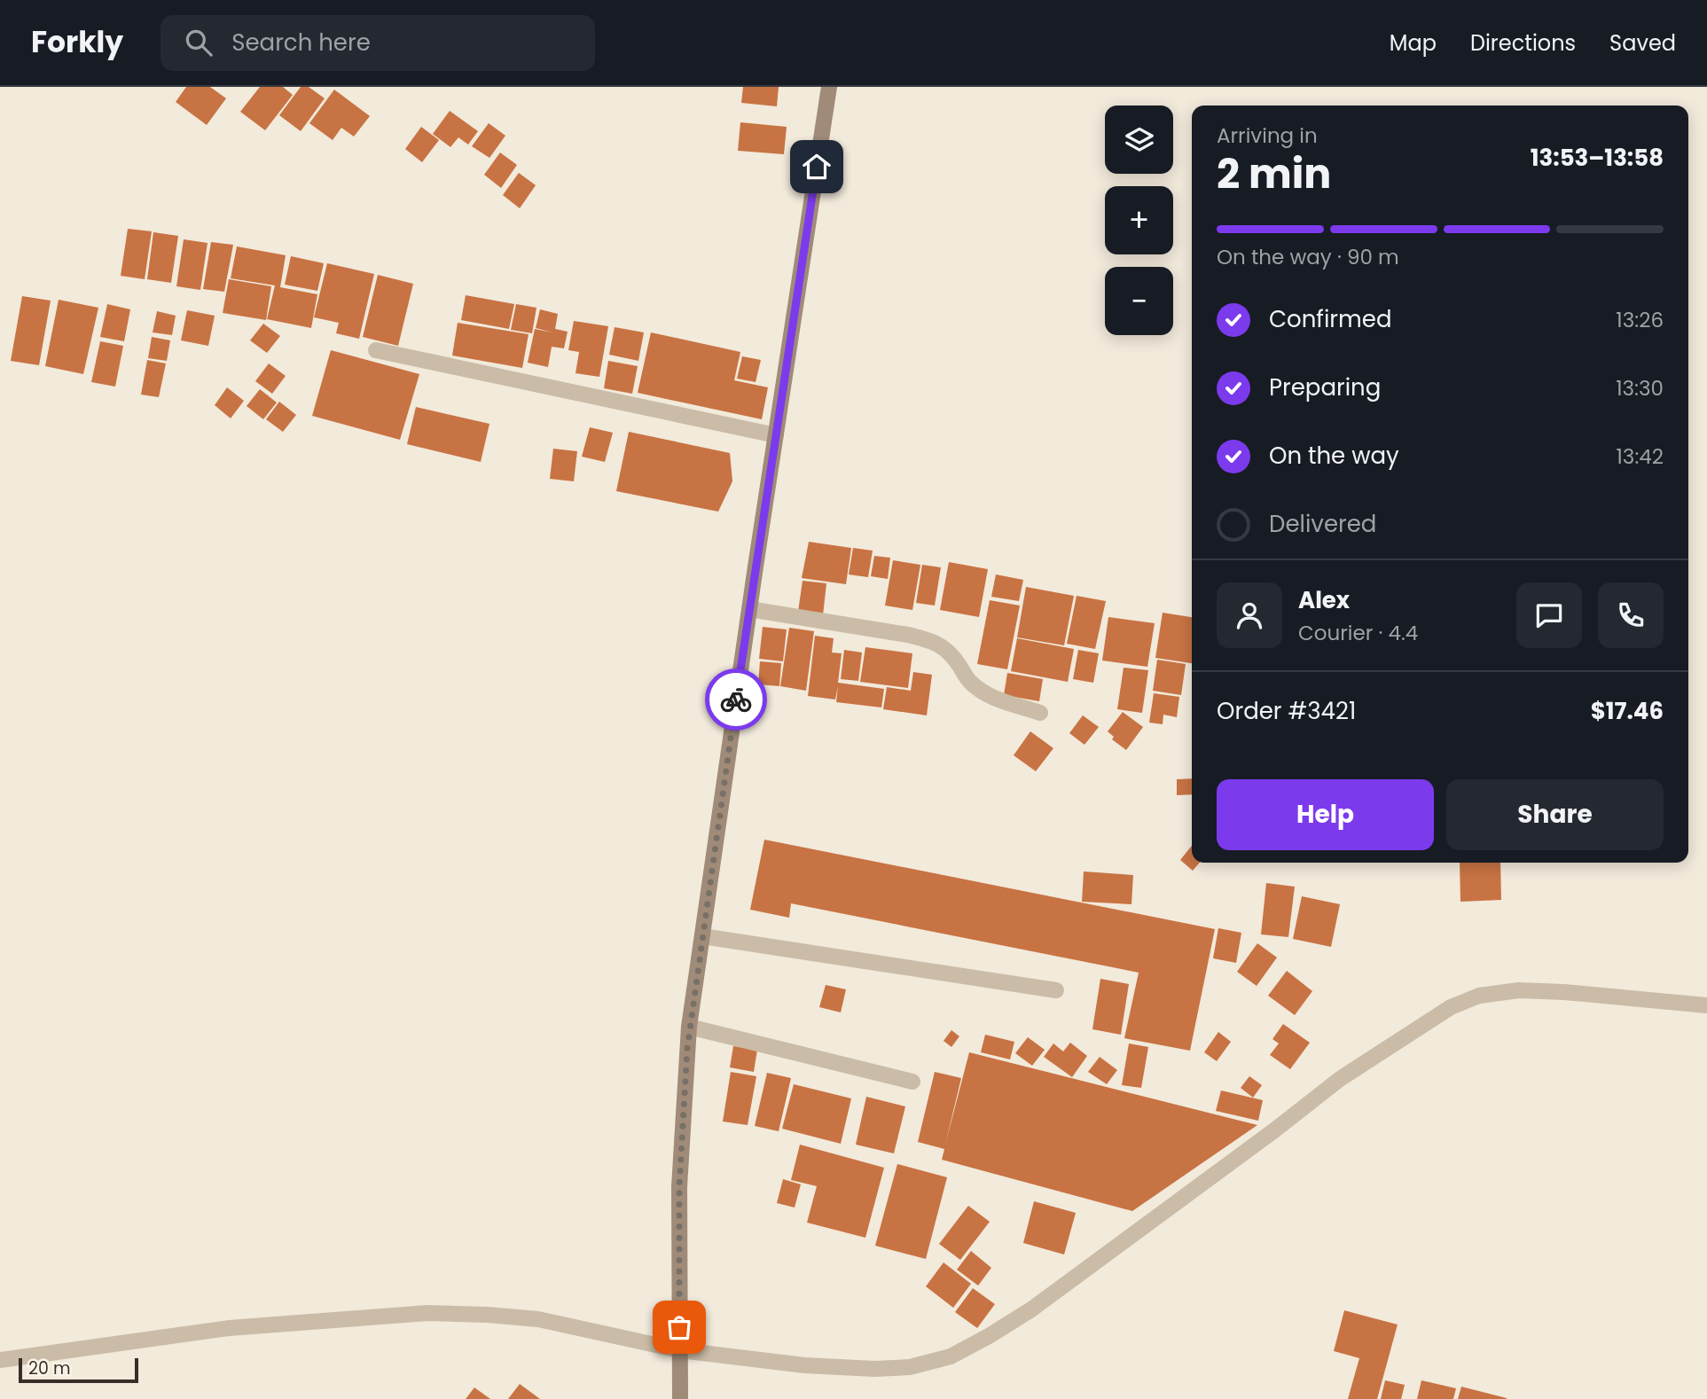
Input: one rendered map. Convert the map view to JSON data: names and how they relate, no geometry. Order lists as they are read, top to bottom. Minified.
{"scale_bar":"20 m","page":{"header":"Forkly","search":"Search here","nav":["Map","Directions","Saved"],"map_buttons":["+","−"],"heading":["2 min","Arriving in","13:53–13:58"],"panel":["Alex","Courier · 4.4","Order #3421","$17.46"],"bar":"On the way · 90 m","list":[["Confirmed","13:26"],["Preparing","13:30"],["On the way","13:42"],"Delivered"],"buttons":["Help","Share"],"scale":"20 m"}}
